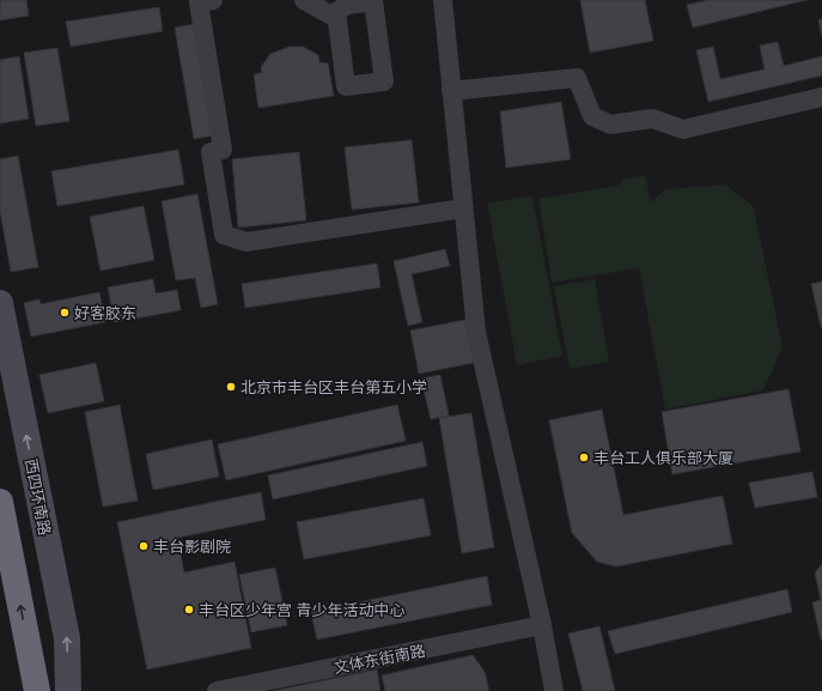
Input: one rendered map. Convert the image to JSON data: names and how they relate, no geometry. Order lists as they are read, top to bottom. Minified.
{"streets":{"street":["西四环南路","文体东街南路"]},"one_way":["西四环南路"],"places":["好客胶东","北京市丰台区丰台第五小学","丰台工人俱乐部大厦","丰台影剧院","丰台区少年宫 青少年活动中心"]}
